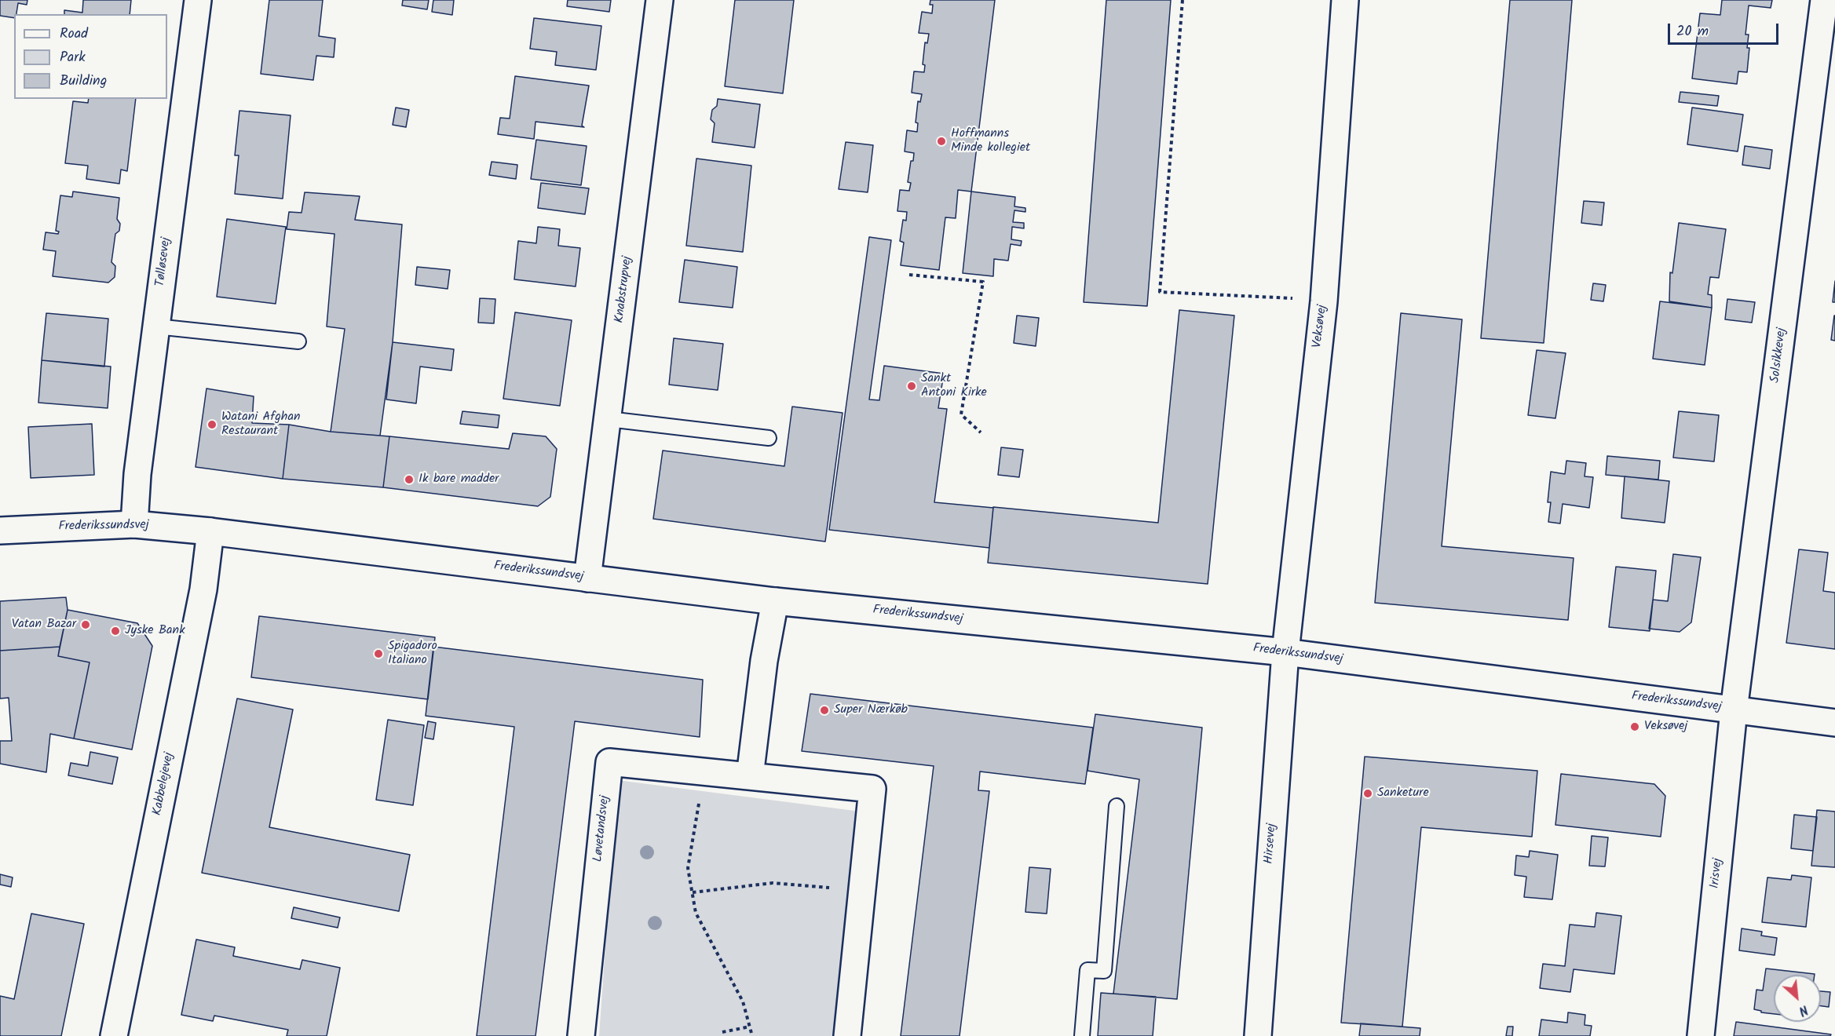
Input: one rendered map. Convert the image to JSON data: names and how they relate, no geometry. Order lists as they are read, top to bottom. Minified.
{"streets":{"street":["Tølløsevej","Knabstrupvej","Veksøvej","Solsikkevej","Frederikssundsvej","Kabbelejevej","Løvetandsvej","Hirsevej","Irisvej"]},"crossings":[["Tølløsevej","Frederikssundsvej"],["Knabstrupvej","Frederikssundsvej"],["Veksøvej","Frederikssundsvej"],["Veksøvej","Hirsevej"],["Solsikkevej","Frederikssundsvej"],["Solsikkevej","Irisvej"],["Frederikssundsvej","Kabbelejevej"],["Frederikssundsvej","Hirsevej"],["Frederikssundsvej","Irisvej"]],"places":["Hoffmanns Minde kollegiet","Sankt Antoni Kirke","Watani Afghan Restaurant","Ik bare madder","Vatan Bazar","Jyske Bank","Spigadoro Italiano","Super Nærkøb","Veksøvej","Sanketure"],"legend":["Road","Park","Building"],"scale_bar":"20 m","north":"bottom right"}
